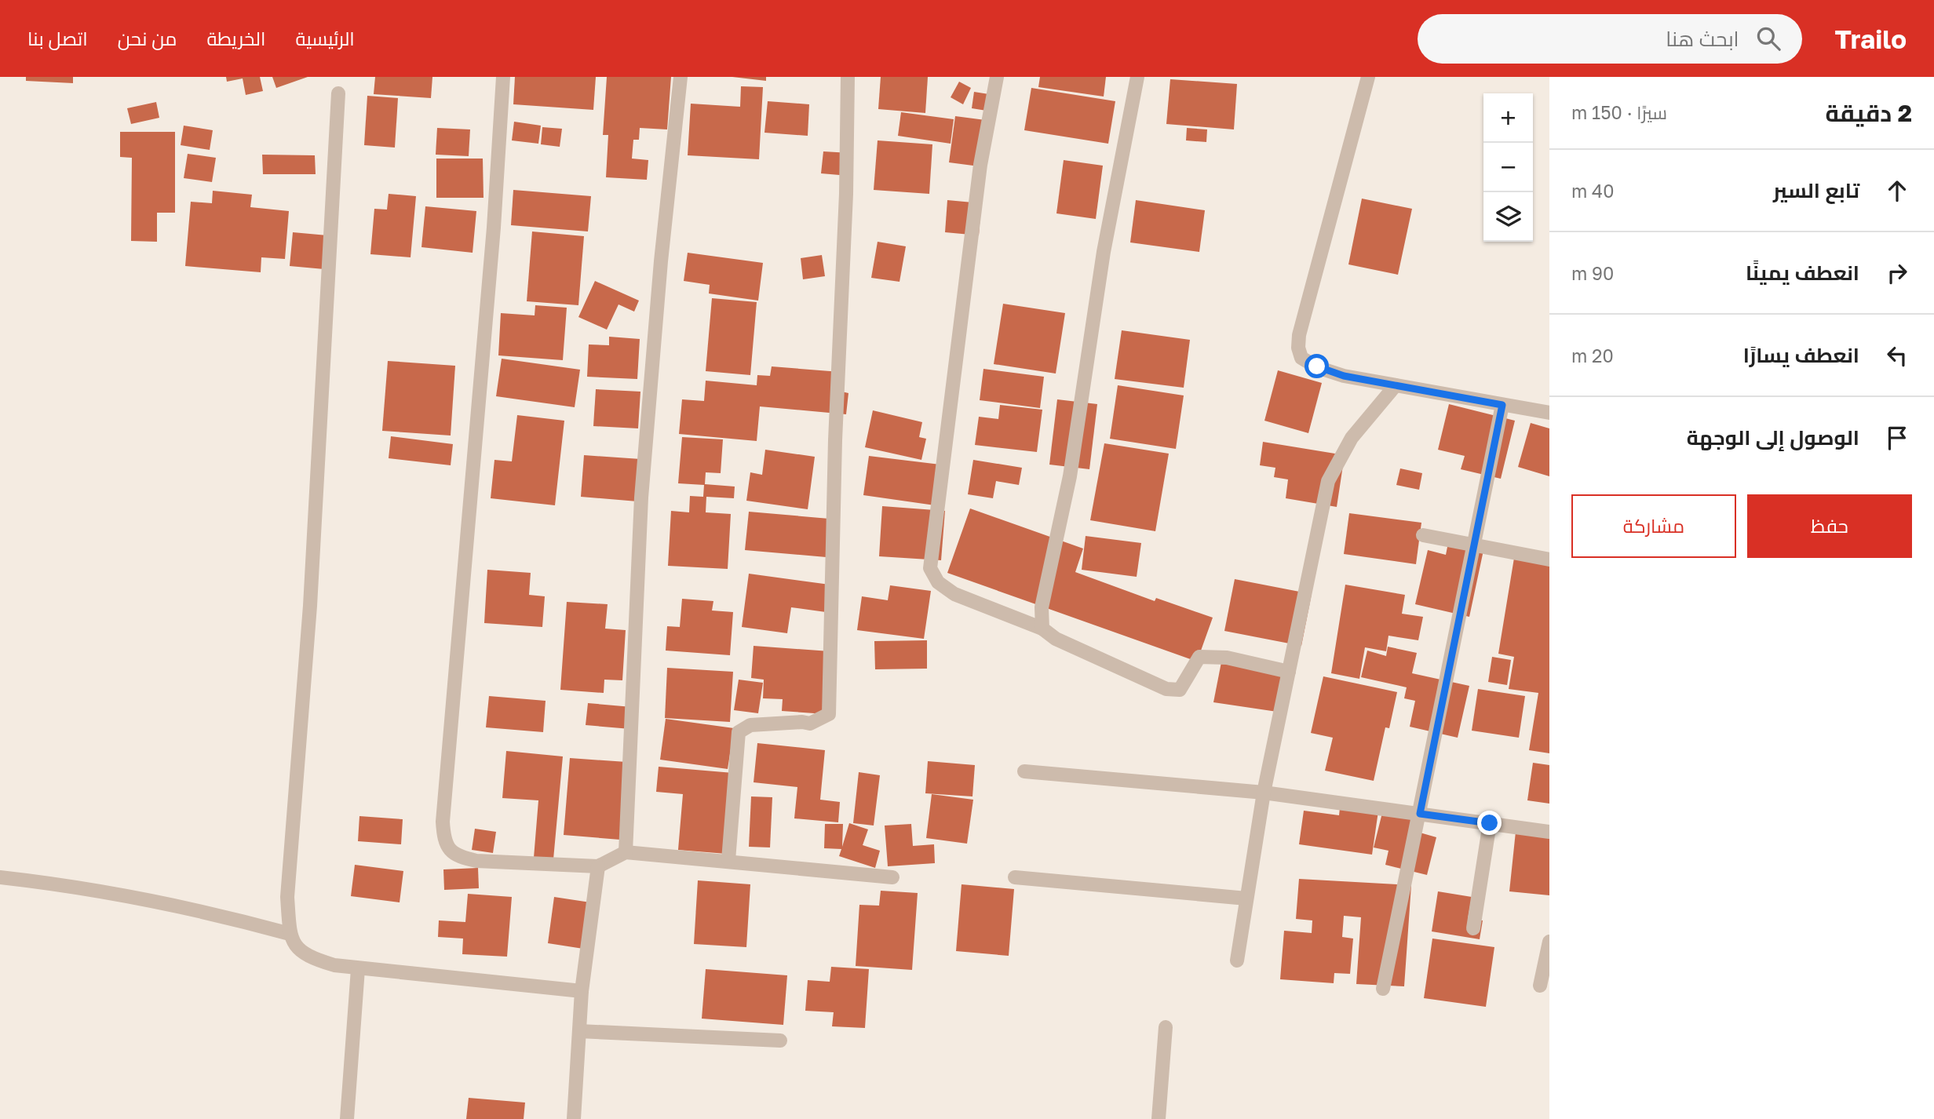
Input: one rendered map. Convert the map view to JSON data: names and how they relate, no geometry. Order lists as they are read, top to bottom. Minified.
{"page":{"header":"Trailo","search":"ابحث هنا","nav":["الرئيسية","الخريطة","من نحن","اتصل بنا"],"heading":["2 دقيقة","سيرًا · 150 m"],"map_buttons":["+","−"],"list":[["تابع السير","40 m"],["انعطف يمينًا","90 m"],["انعطف يسارًا","20 m"],"الوصول إلى الوجهة"],"buttons":["حفظ","مشاركة"]}}
